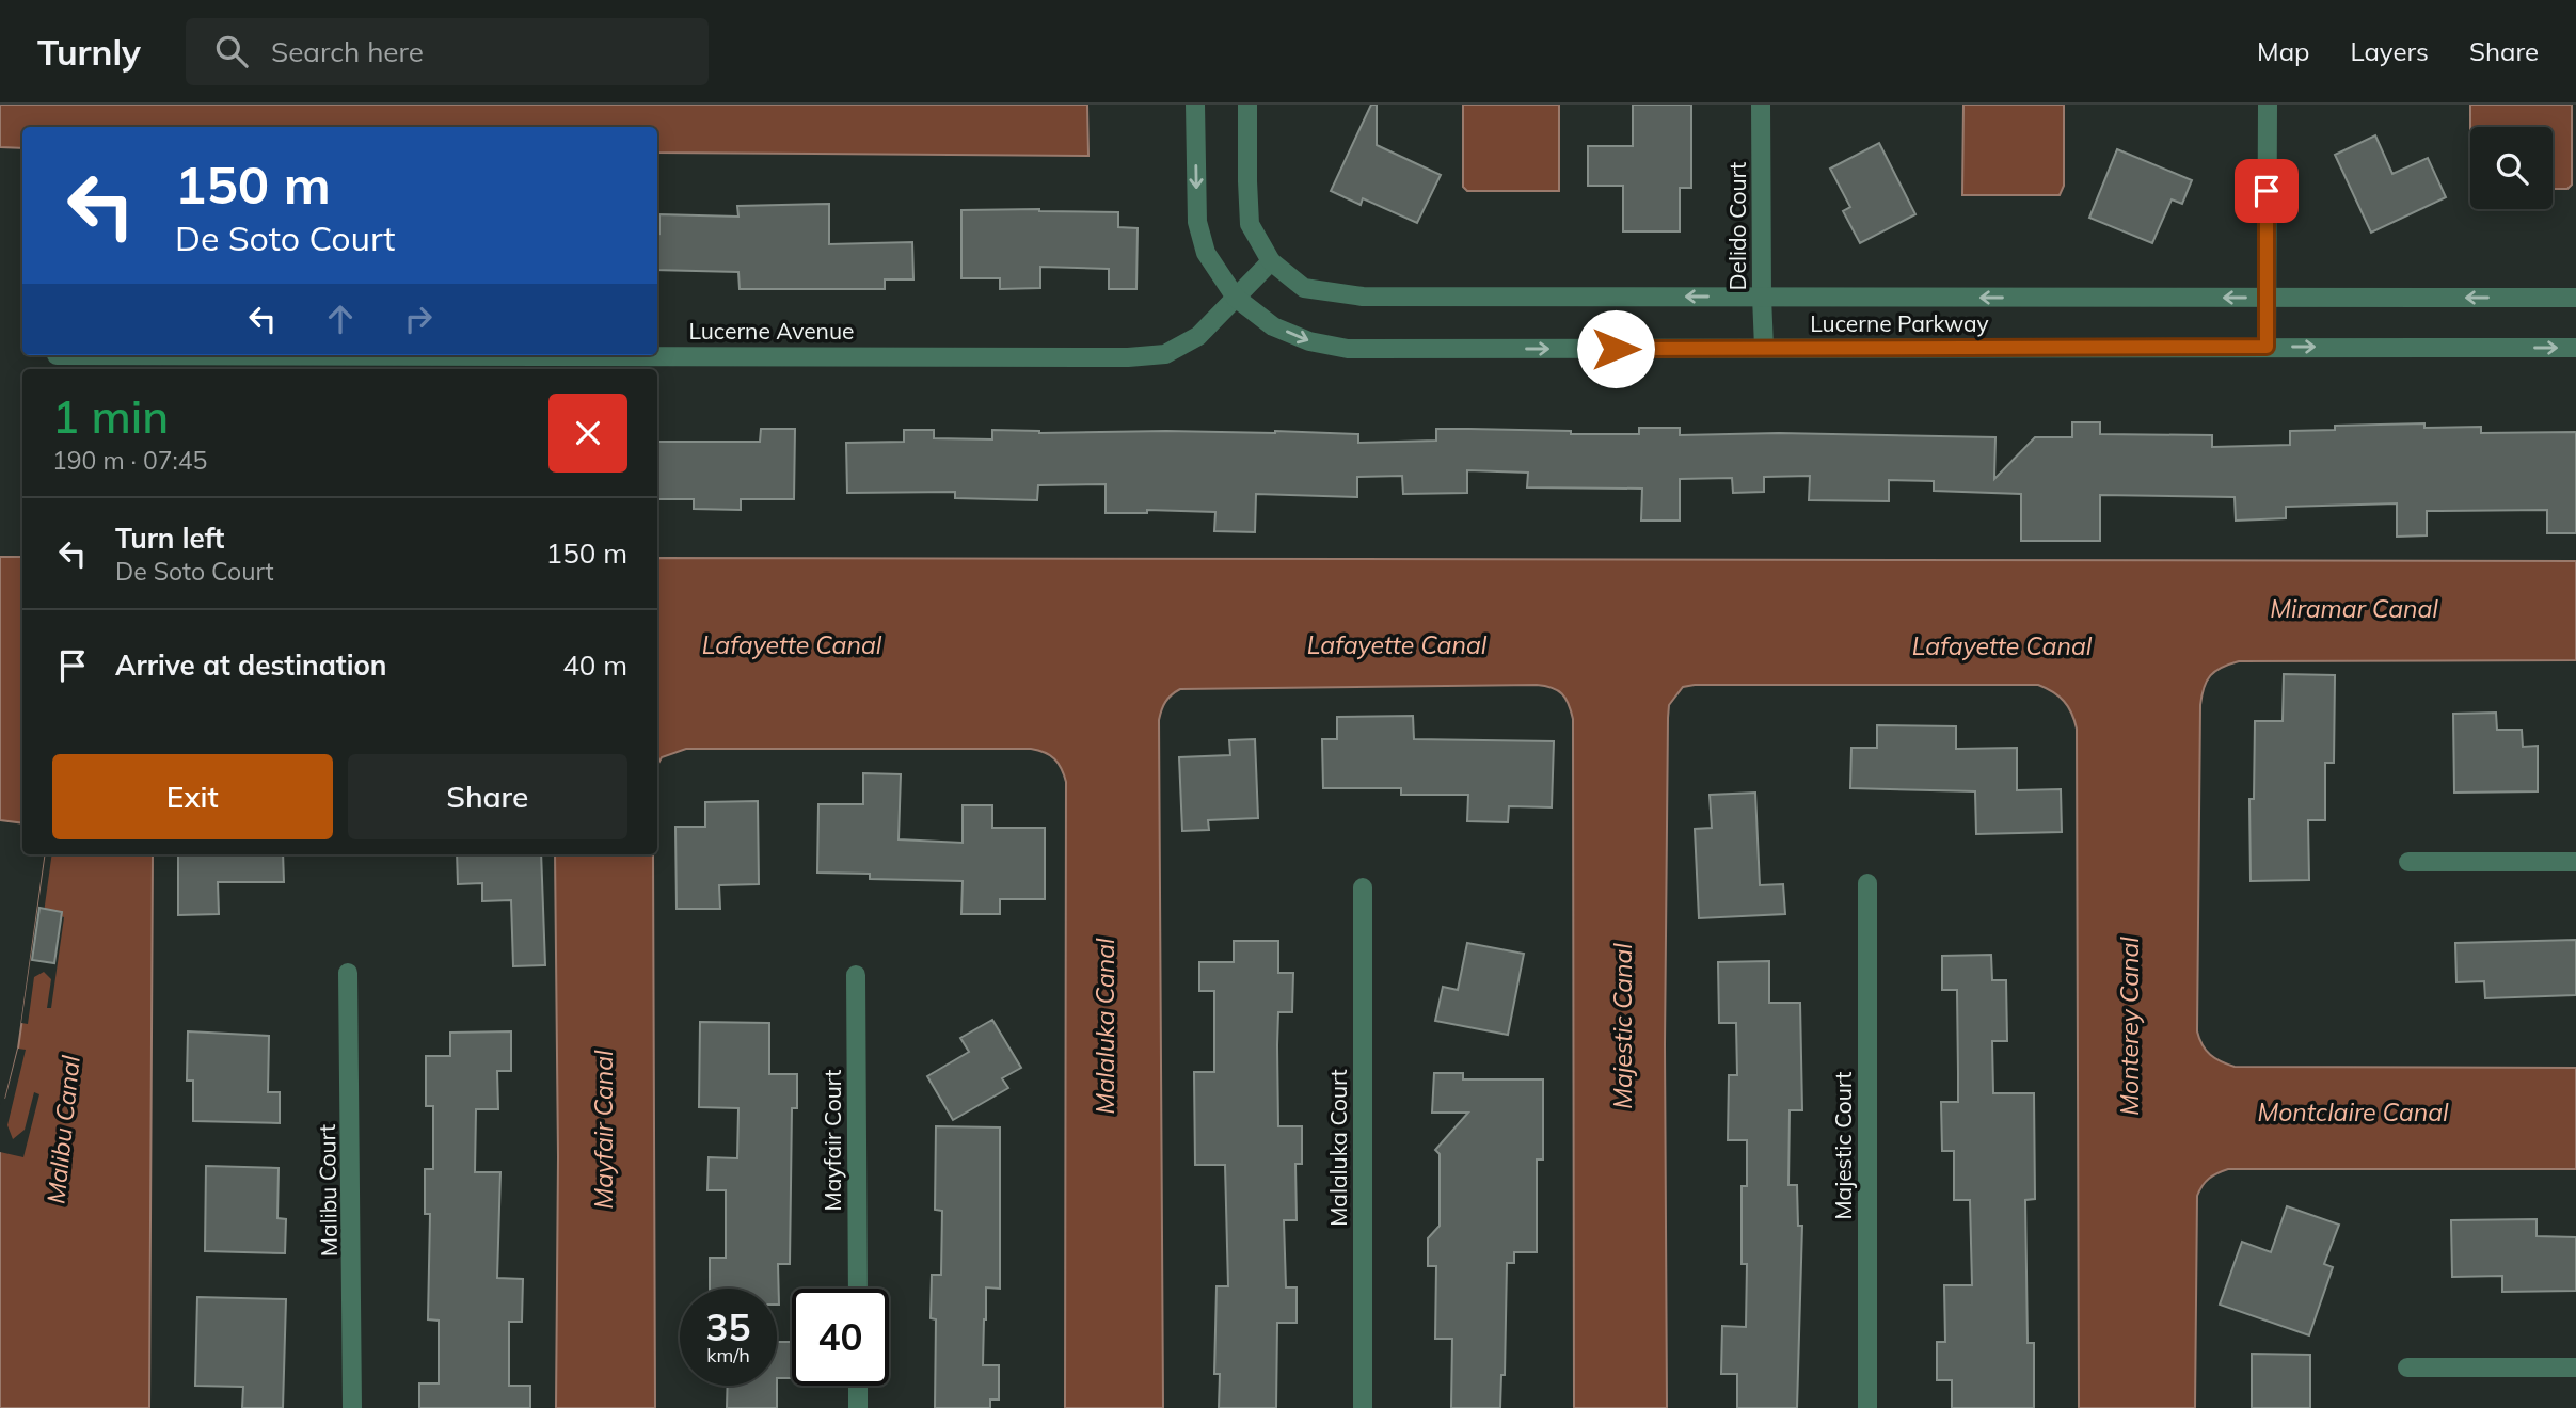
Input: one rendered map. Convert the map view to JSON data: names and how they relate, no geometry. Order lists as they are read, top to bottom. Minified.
{"streets":{"street":["Delido Court","Lucerne Parkway","Lucerne Avenue","Mayfair Court","Majestic Court","Malaluka Court","Malibu Court"]},"crossings":[["Delido Court","Lucerne Parkway"],["Lucerne Parkway","Lucerne Avenue"]],"water":["Miramar Canal","Lafayette Canal","Malaluka Canal","Majestic Canal","Monterey Canal","Montclaire Canal","Malibu Canal","Mayfair Canal"],"page":{"header":"Turnly","search":"Search here","nav":["Map","Layers","Share"],"turn":["150 m","De Soto Court"],"heading":["1 min","190 m · 07:45"],"list":[{"name":"Turn left","note":"De Soto Court","value":"150 m"},{"name":"Arrive at destination","value":"40 m"}],"buttons":["Exit","Share"],"speed":"35 km/h","limit":"40"}}
